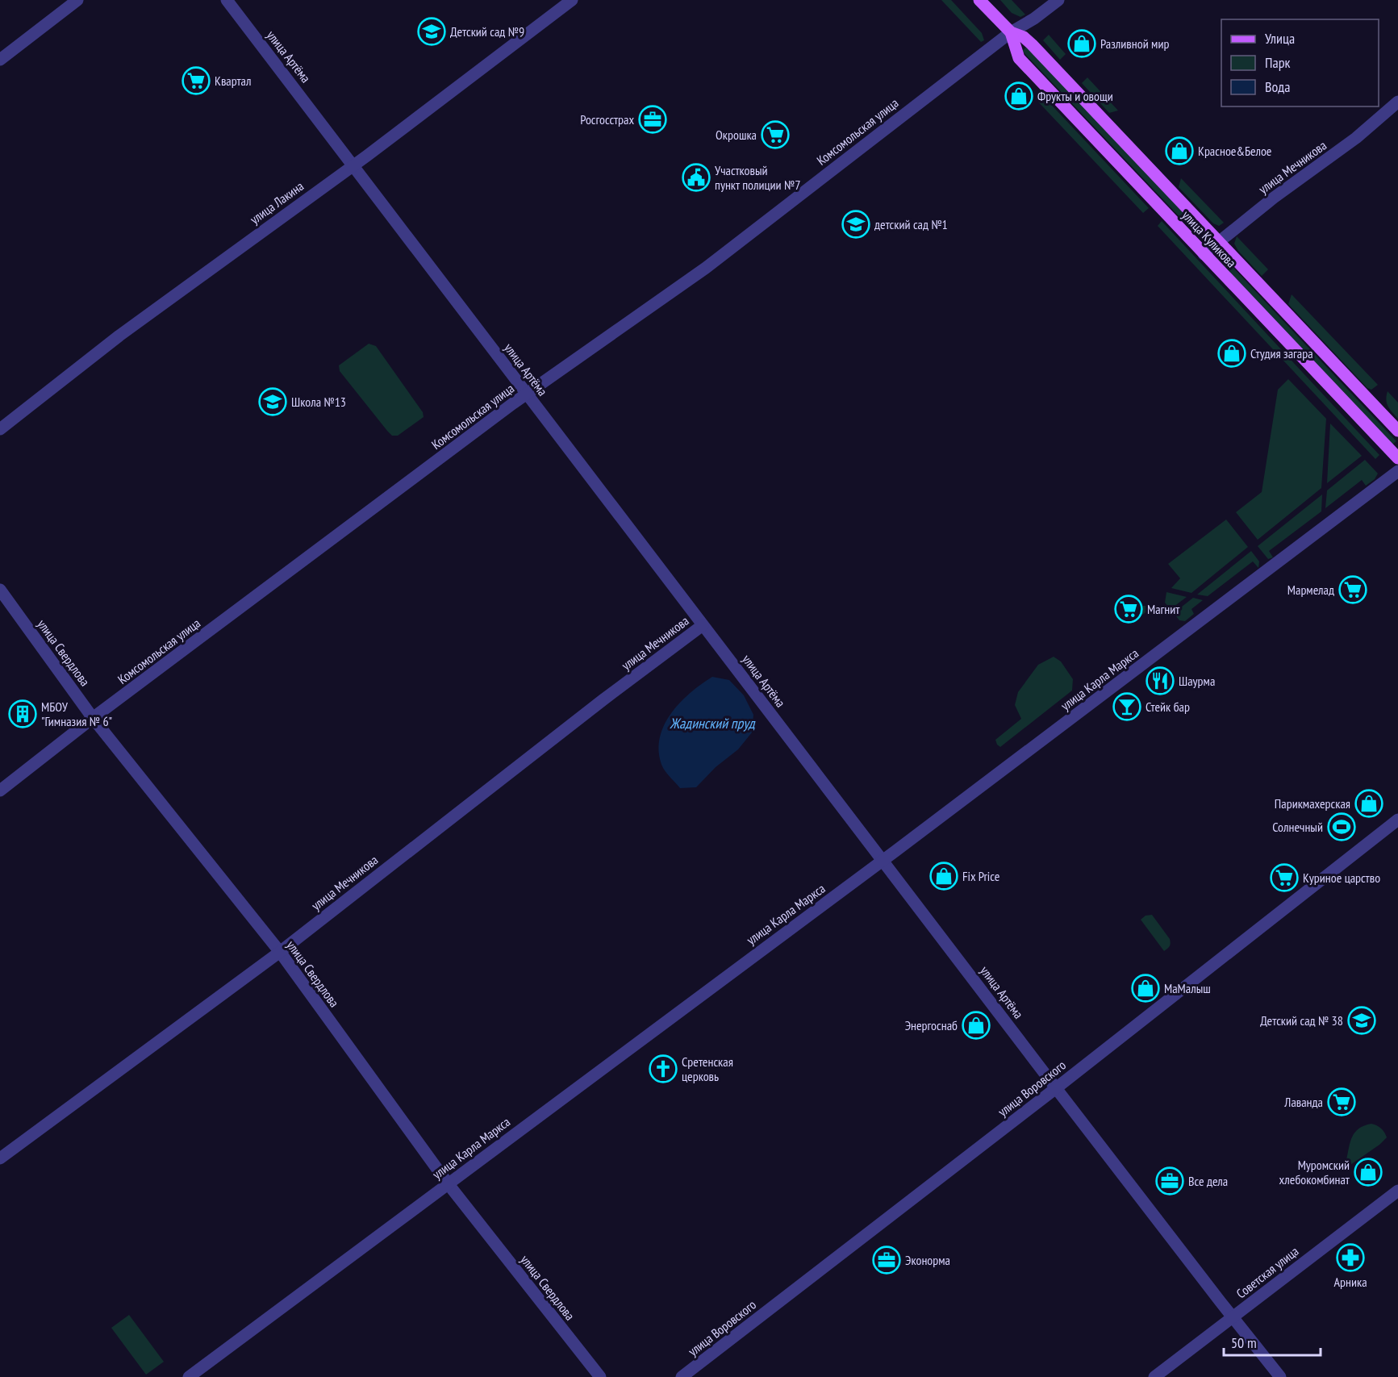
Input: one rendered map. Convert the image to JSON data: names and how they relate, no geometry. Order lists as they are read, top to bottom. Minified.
{"streets":{"main road":["улица Куликова"],"street":["улица Артёма","Комсомольская улица","улица Мечникова","улица Лакина","улица Свердлова","улица Карла Маркса","улица Воровского","Советская улица"]},"crossings":[["улица Артёма","Комсомольская улица"],["улица Артёма","улица Мечникова"],["улица Артёма","улица Лакина"],["улица Артёма","улица Карла Маркса"],["улица Артёма","улица Воровского"],["улица Артёма","Советская улица"],["Комсомольская улица","улица Куликова"],["Комсомольская улица","улица Свердлова"],["улица Мечникова","улица Куликова"],["улица Мечникова","улица Свердлова"],["улица Свердлова","улица Карла Маркса"]],"water":["Жадинский пруд"],"places":{"school or university":["Детский сад №9","детский сад №1","Школа №13","Детский сад № 38"],"shop":["Разливной мир","Фрукты и овощи","Красное&Белое","Студия загара","Парикмахерская","Fix Price","МаМалыш","Энергоснаб","Муромский хлебокомбинат"],"supermarket":["Квартал","Окрошка","Мармелад","Магнит","Куриное царство","Лаванда"],"office":["Росгосстрах","Все дела","Эконорма"],"public building":["Участковый пункт полиции №7"],"restaurant":["Шаурма"],"bar":["Стейк бар"],"building":["МБОУ \"Гимназия № 6\""],"sports":["Солнечный"],"church":["Сретенская церковь"],"pharmacy":["Арника"]},"legend":["Улица","Парк","Вода"],"scale_bar":"50 m"}
